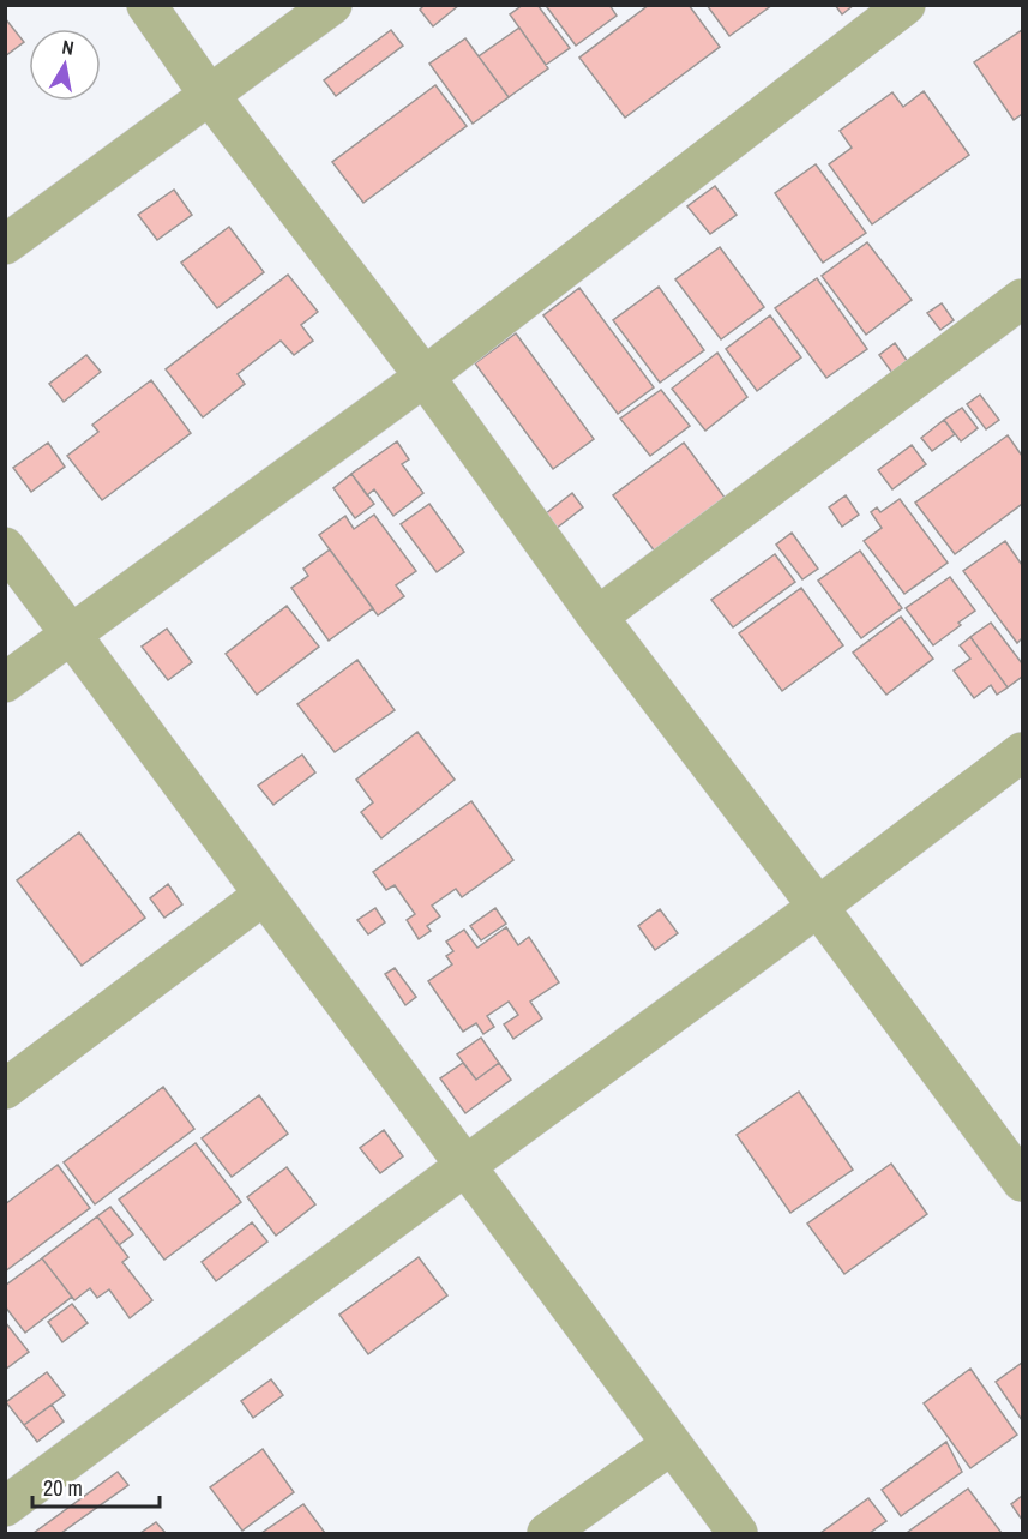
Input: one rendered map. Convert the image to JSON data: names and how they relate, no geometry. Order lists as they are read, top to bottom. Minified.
{"scale_bar":"20 m","north":"top"}
